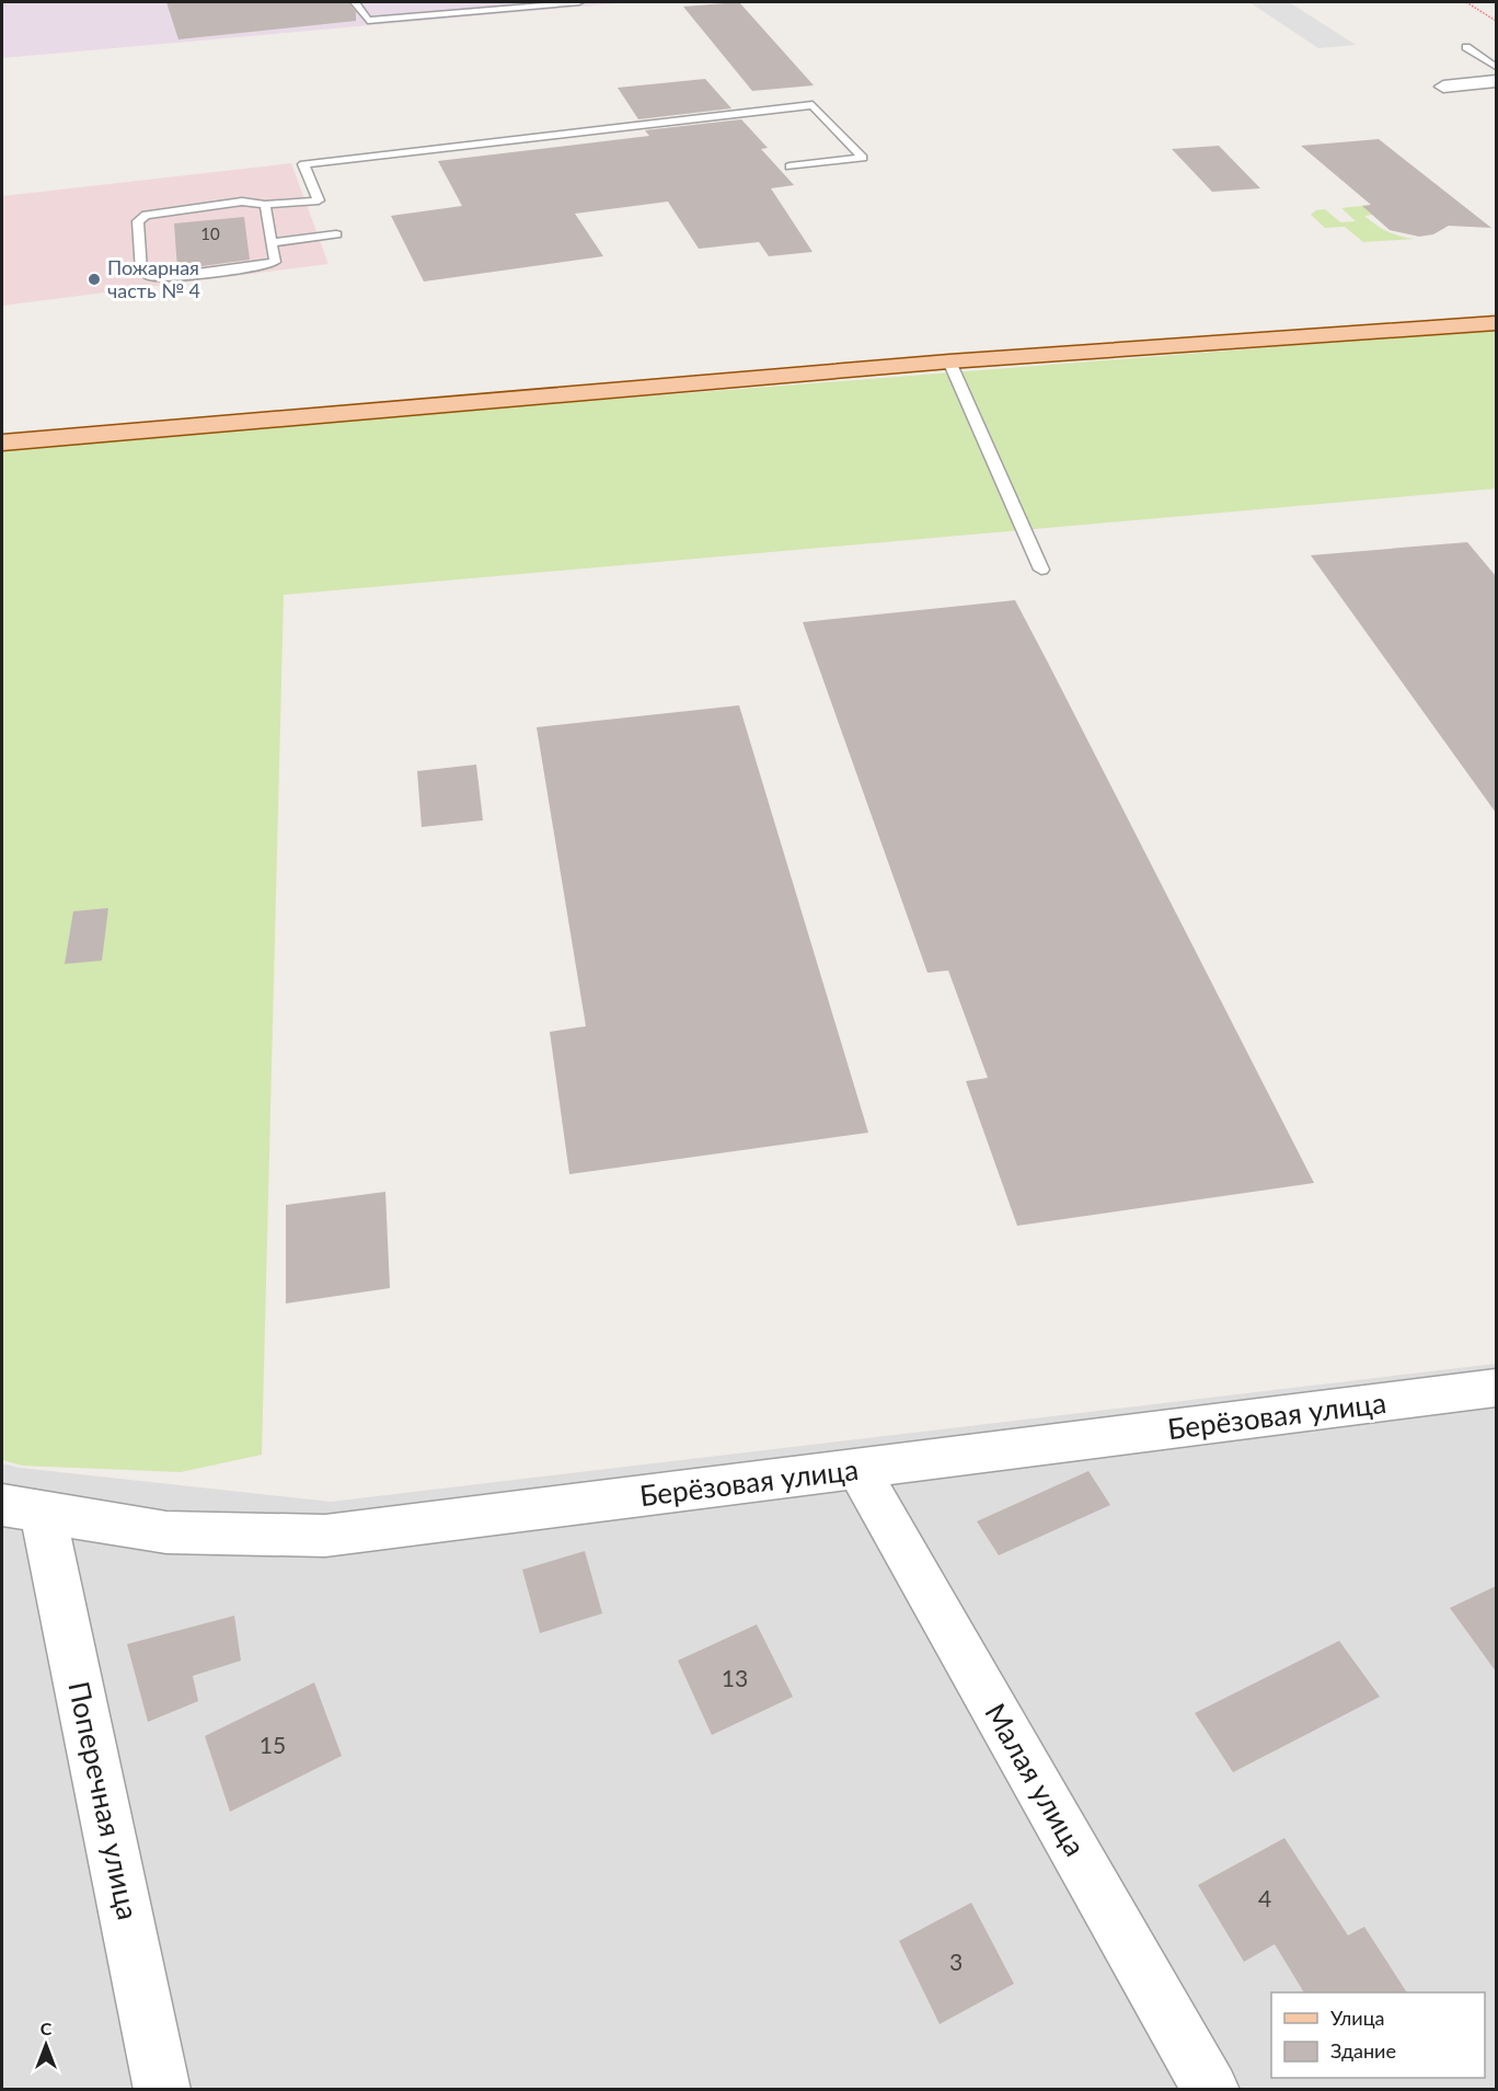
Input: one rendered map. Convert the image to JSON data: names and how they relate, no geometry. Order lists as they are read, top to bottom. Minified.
{"streets":{"street":["Берёзовая улица","Малая улица","Поперечная улица"]},"crossings":[["Берёзовая улица","Малая улица"],["Берёзовая улица","Поперечная улица"]],"places":["Пожарная часть № 4"],"house_numbers":["10","13","15","4","3"],"legend":["Улица","Здание"],"north":"top"}
